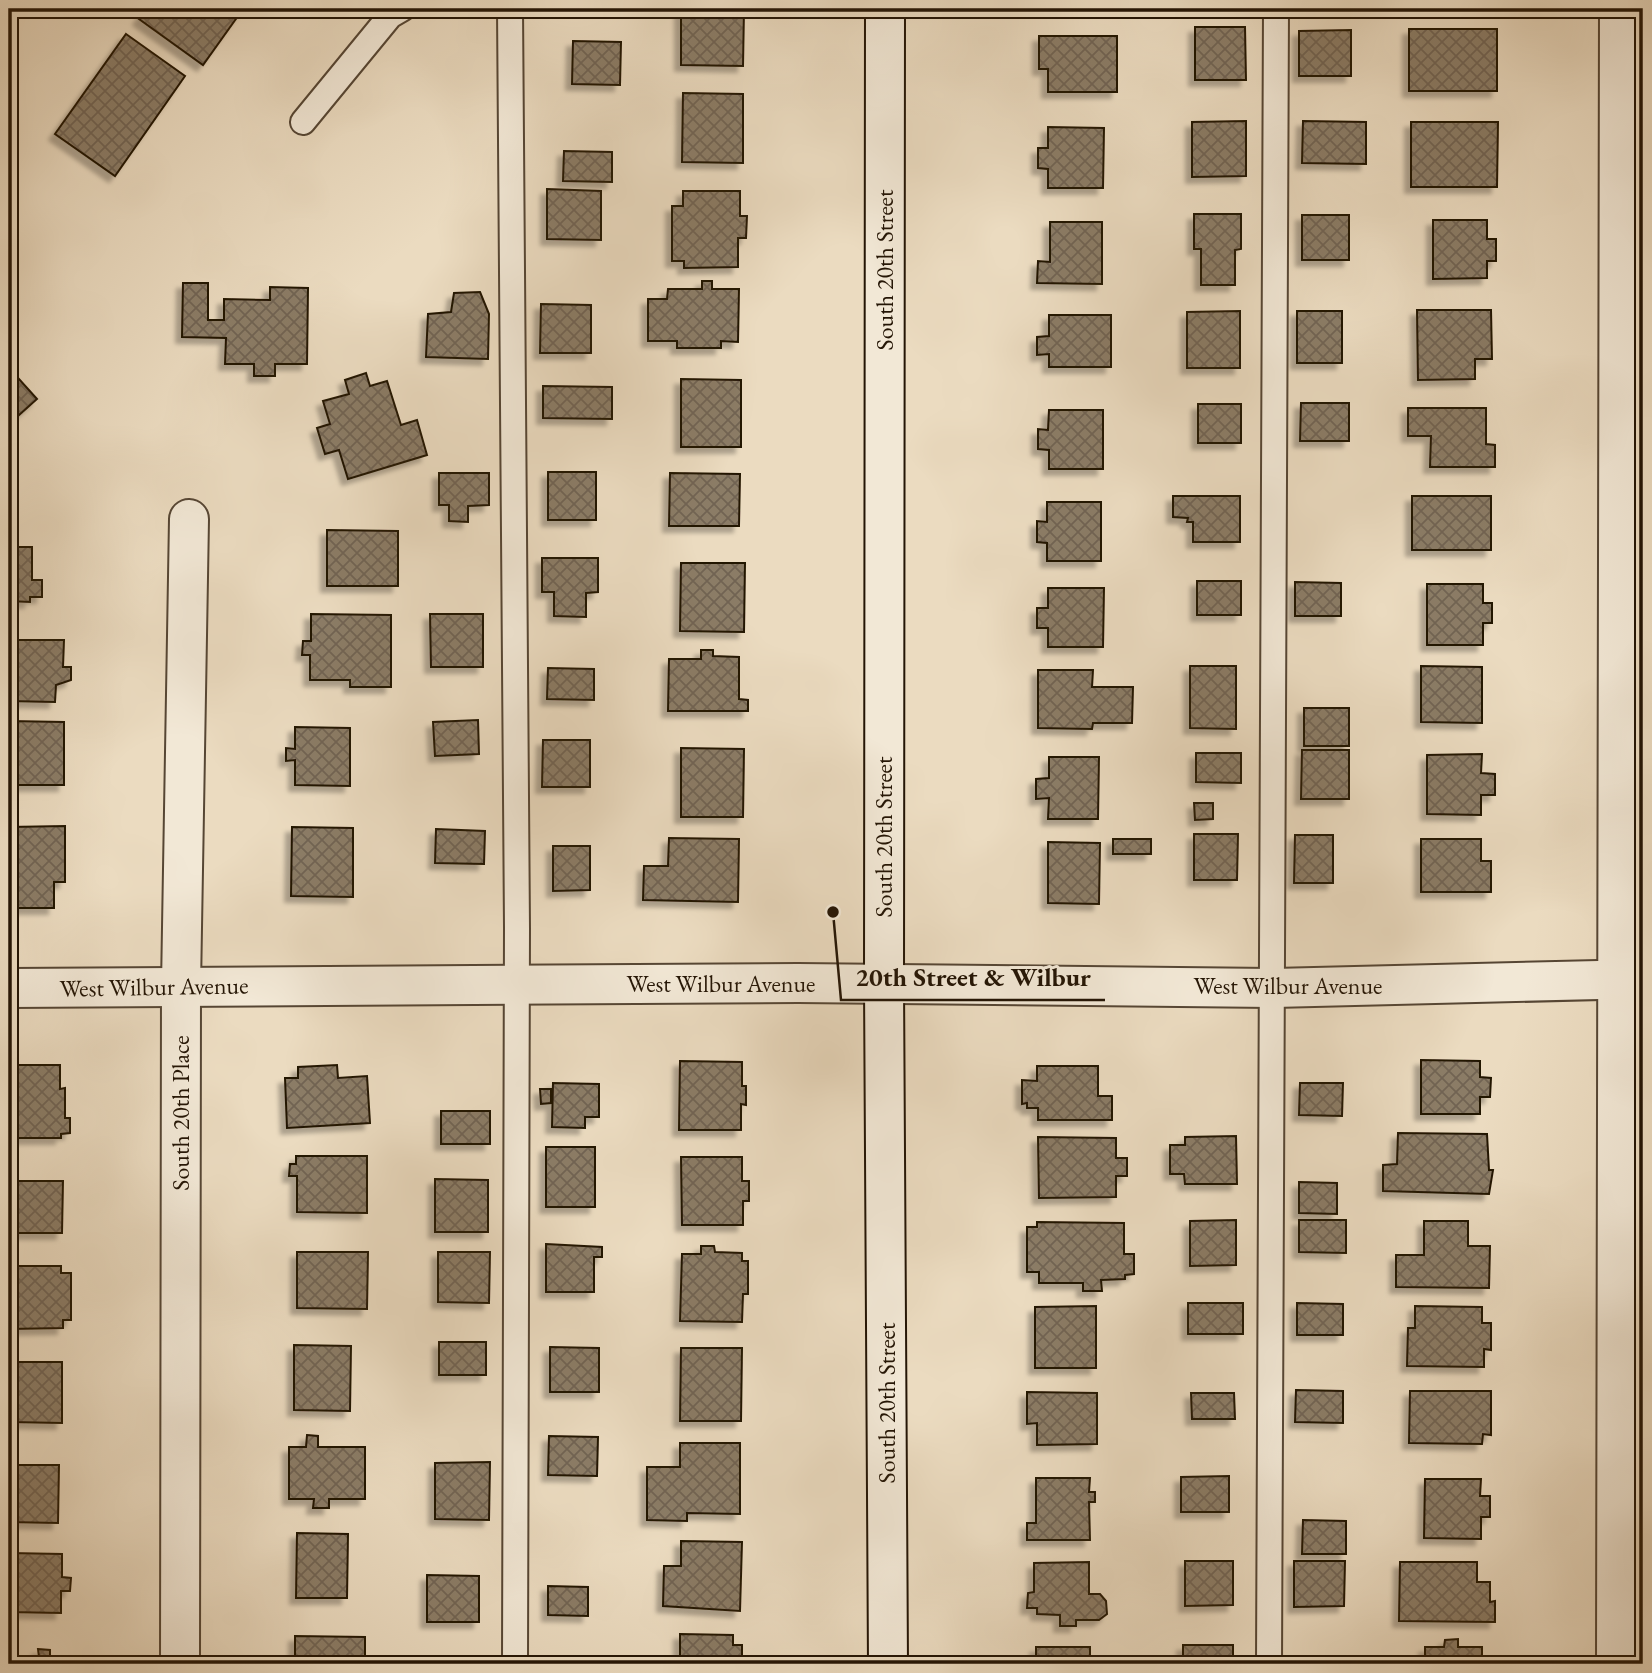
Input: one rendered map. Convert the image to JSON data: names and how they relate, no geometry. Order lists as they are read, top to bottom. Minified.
{"streets":{"street":["South 20th Street","West Wilbur Avenue","South 20th Place"]},"crossings":[["South 20th Street","West Wilbur Avenue"],["West Wilbur Avenue","South 20th Place"]],"places":["20th Street & Wilbur"]}
